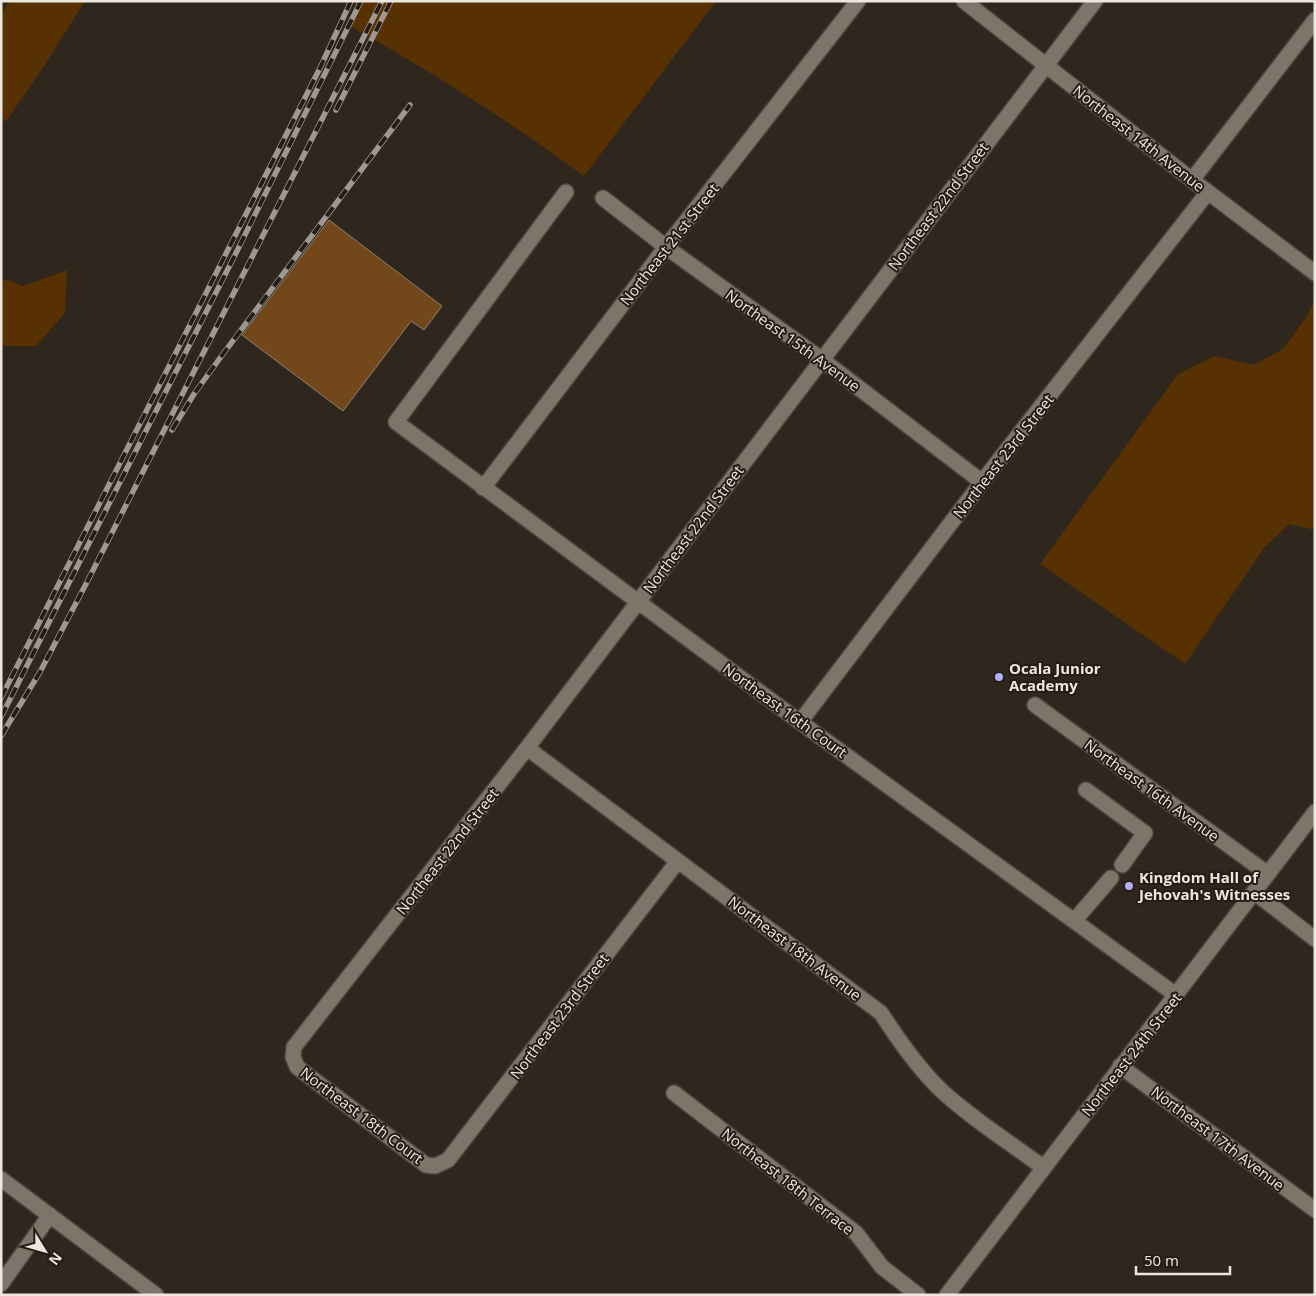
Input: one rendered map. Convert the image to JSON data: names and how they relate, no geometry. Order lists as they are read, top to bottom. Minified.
{"streets":{"street":["Northeast 14th Avenue","Northeast 22nd Street","Northeast 21st Street","Northeast 15th Avenue","Northeast 23rd Street","Northeast 16th Court","Northeast 16th Avenue","Northeast 18th Avenue","Northeast 24th Street","Northeast 18th Court","Northeast 17th Avenue","Northeast 18th Terrace"]},"crossings":[["Northeast 14th Avenue","Northeast 22nd Street"],["Northeast 14th Avenue","Northeast 23rd Street"],["Northeast 22nd Street","Northeast 15th Avenue"],["Northeast 22nd Street","Northeast 16th Court"],["Northeast 22nd Street","Northeast 18th Avenue"],["Northeast 22nd Street","Northeast 18th Court"],["Northeast 21st Street","Northeast 15th Avenue"],["Northeast 21st Street","Northeast 16th Court"],["Northeast 15th Avenue","Northeast 23rd Street"],["Northeast 23rd Street","Northeast 16th Court"],["Northeast 23rd Street","Northeast 18th Avenue"],["Northeast 23rd Street","Northeast 18th Court"],["Northeast 16th Court","Northeast 24th Street"],["Northeast 16th Avenue","Northeast 24th Street"],["Northeast 18th Avenue","Northeast 24th Street"],["Northeast 24th Street","Northeast 17th Avenue"]],"places":["Ocala Junior Academy","Kingdom Hall of Jehovah's Witnesses"],"scale_bar":"50 m","north":"bottom right"}
